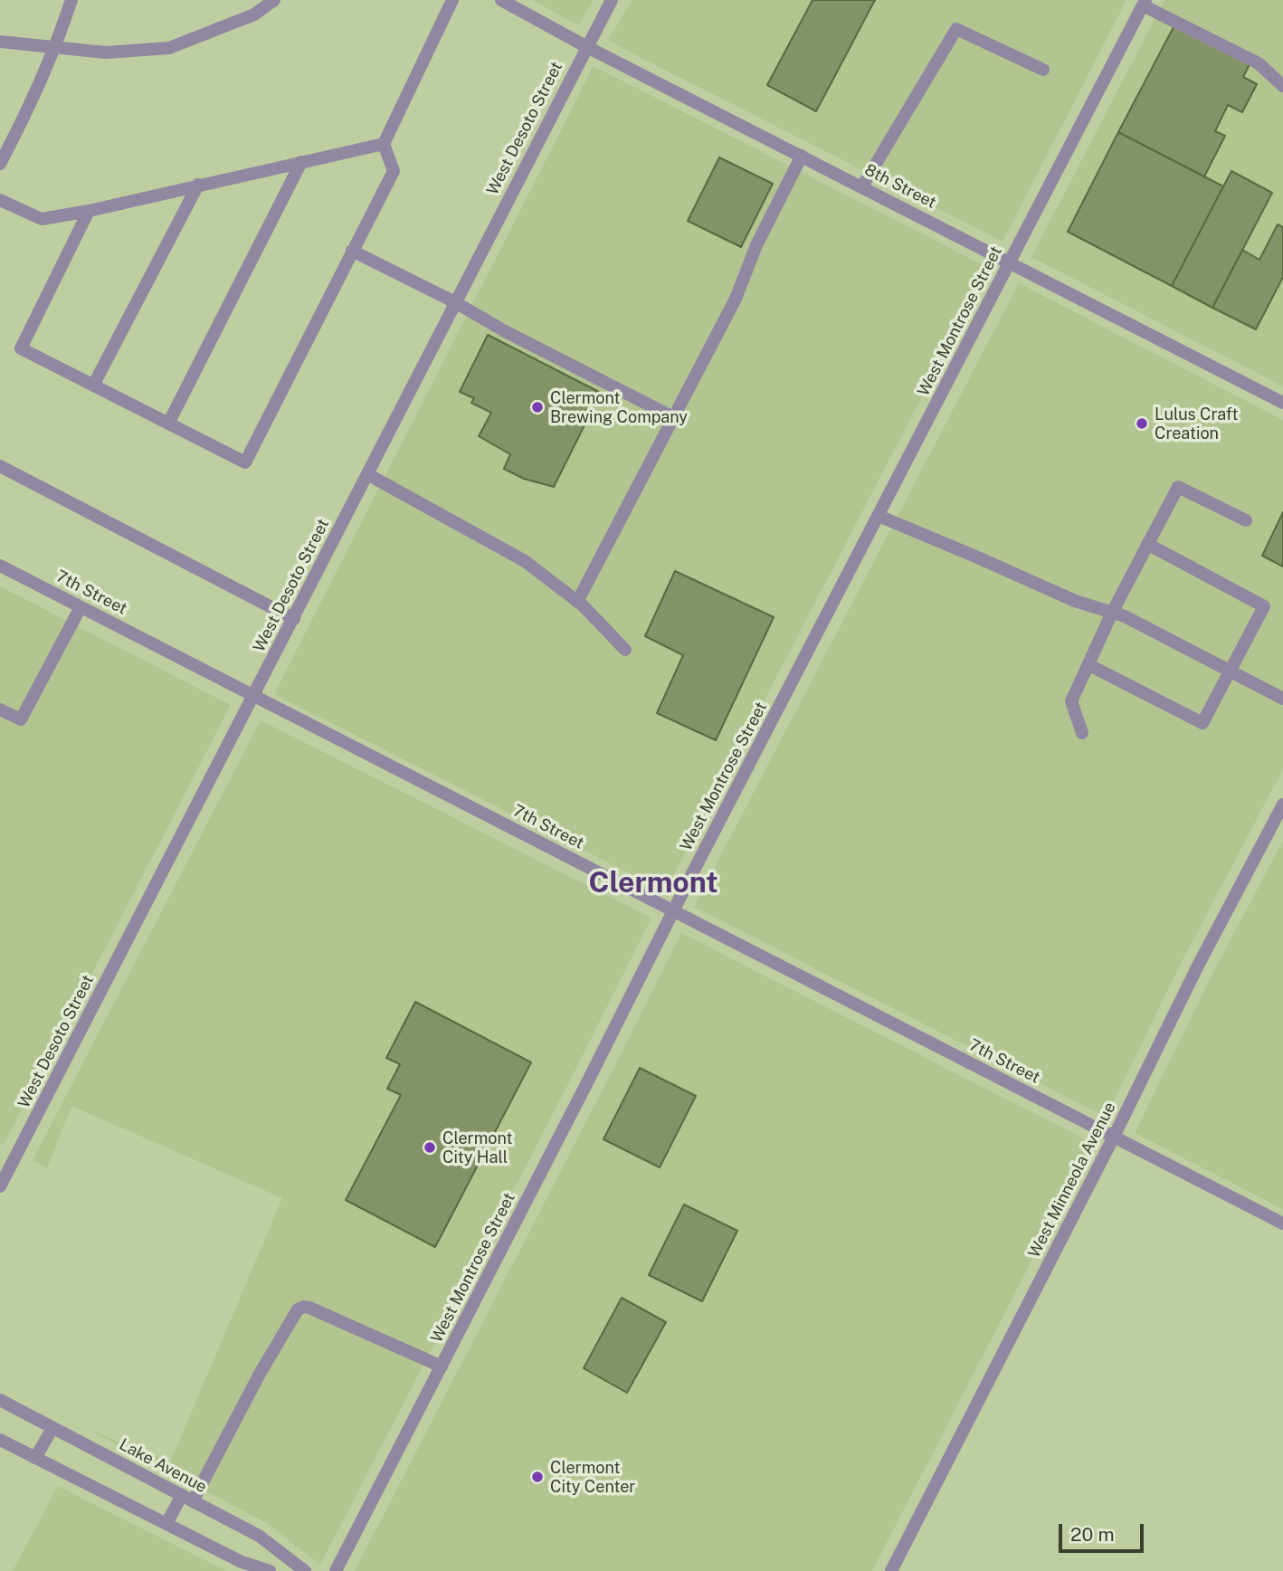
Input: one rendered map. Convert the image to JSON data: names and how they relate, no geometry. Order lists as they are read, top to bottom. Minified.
{"streets":{"street":["West Desoto Street","8th Street","West Montrose Street","7th Street","West Minneola Avenue","Lake Avenue"]},"crossings":[["West Desoto Street","8th Street"],["West Desoto Street","7th Street"],["8th Street","West Montrose Street"],["West Montrose Street","7th Street"],["7th Street","West Minneola Avenue"]],"districts":["Clermont"],"places":["Clermont Brewing Company","Lulus Craft Creation","Clermont City Hall","Clermont City Center"],"scale_bar":"20 m"}
